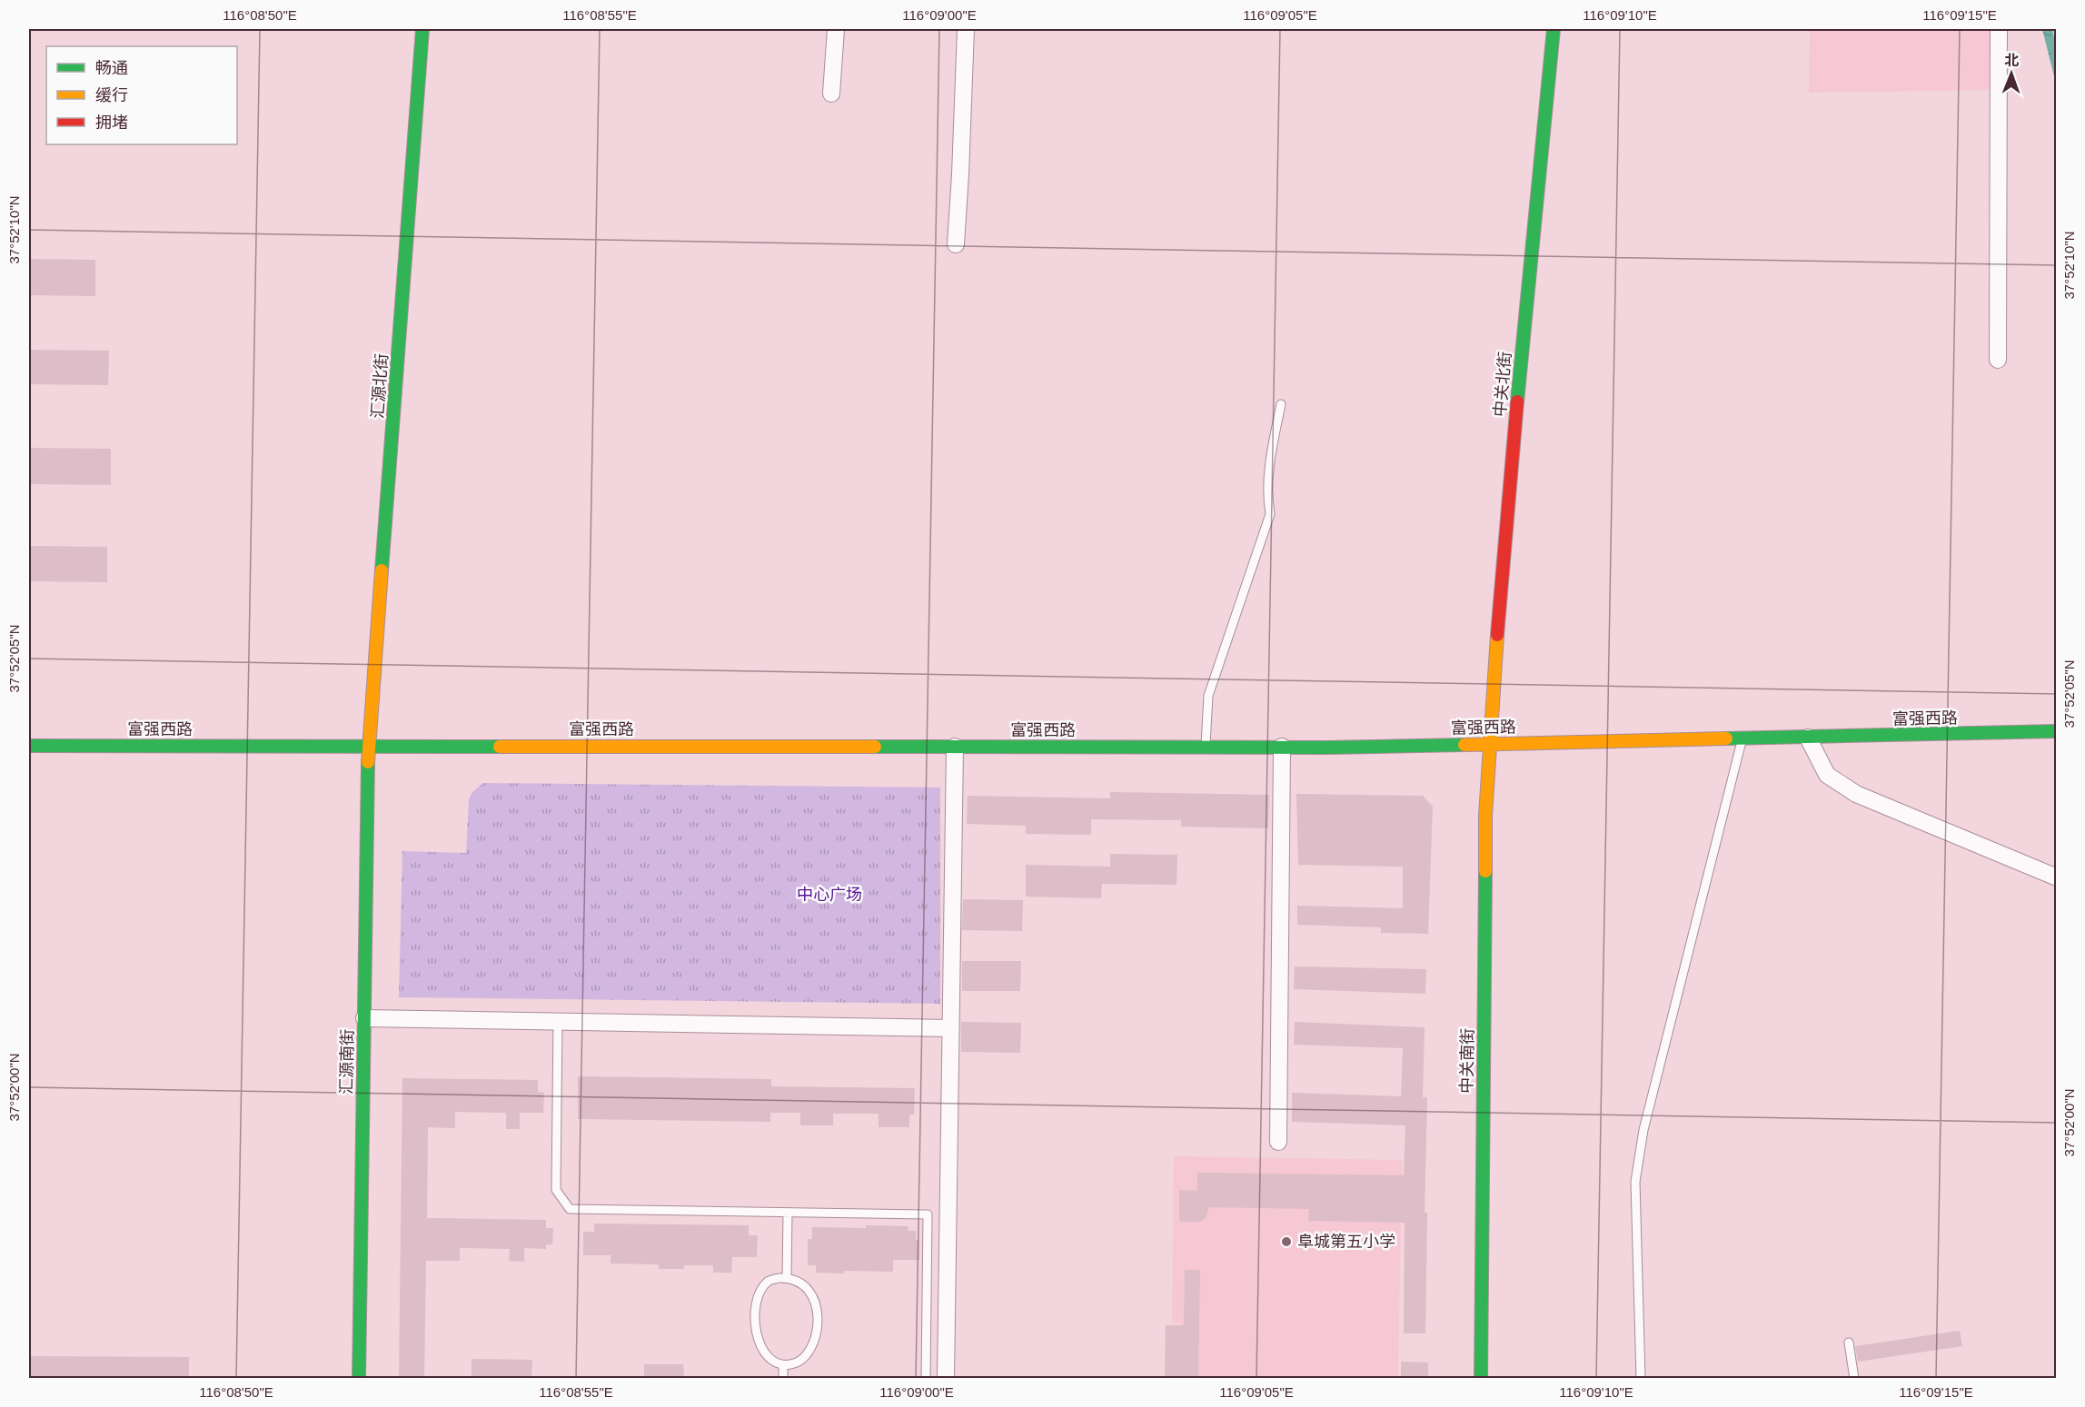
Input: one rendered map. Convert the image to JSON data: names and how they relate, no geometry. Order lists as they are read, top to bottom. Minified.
{"streets":{"street":["中关北街","汇源北街","富强西路","中关南街","汇源南街"]},"crossings":[["中关北街","富强西路"],["中关北街","中关南街"],["汇源北街","富强西路"],["汇源北街","汇源南街"],["富强西路","中关南街"],["富强西路","汇源南街"]],"parks":["中心广场"],"places":["阜城第五小学"],"legend":["畅通","缓行","拥堵"],"north":"top","coordinates":["116°08'50\"E","116°08'55\"E","116°09'00\"E","116°09'05\"E","116°09'10\"E","116°09'15\"E","37°52'10\"N","37°52'05\"N","37°52'00\"N"]}
